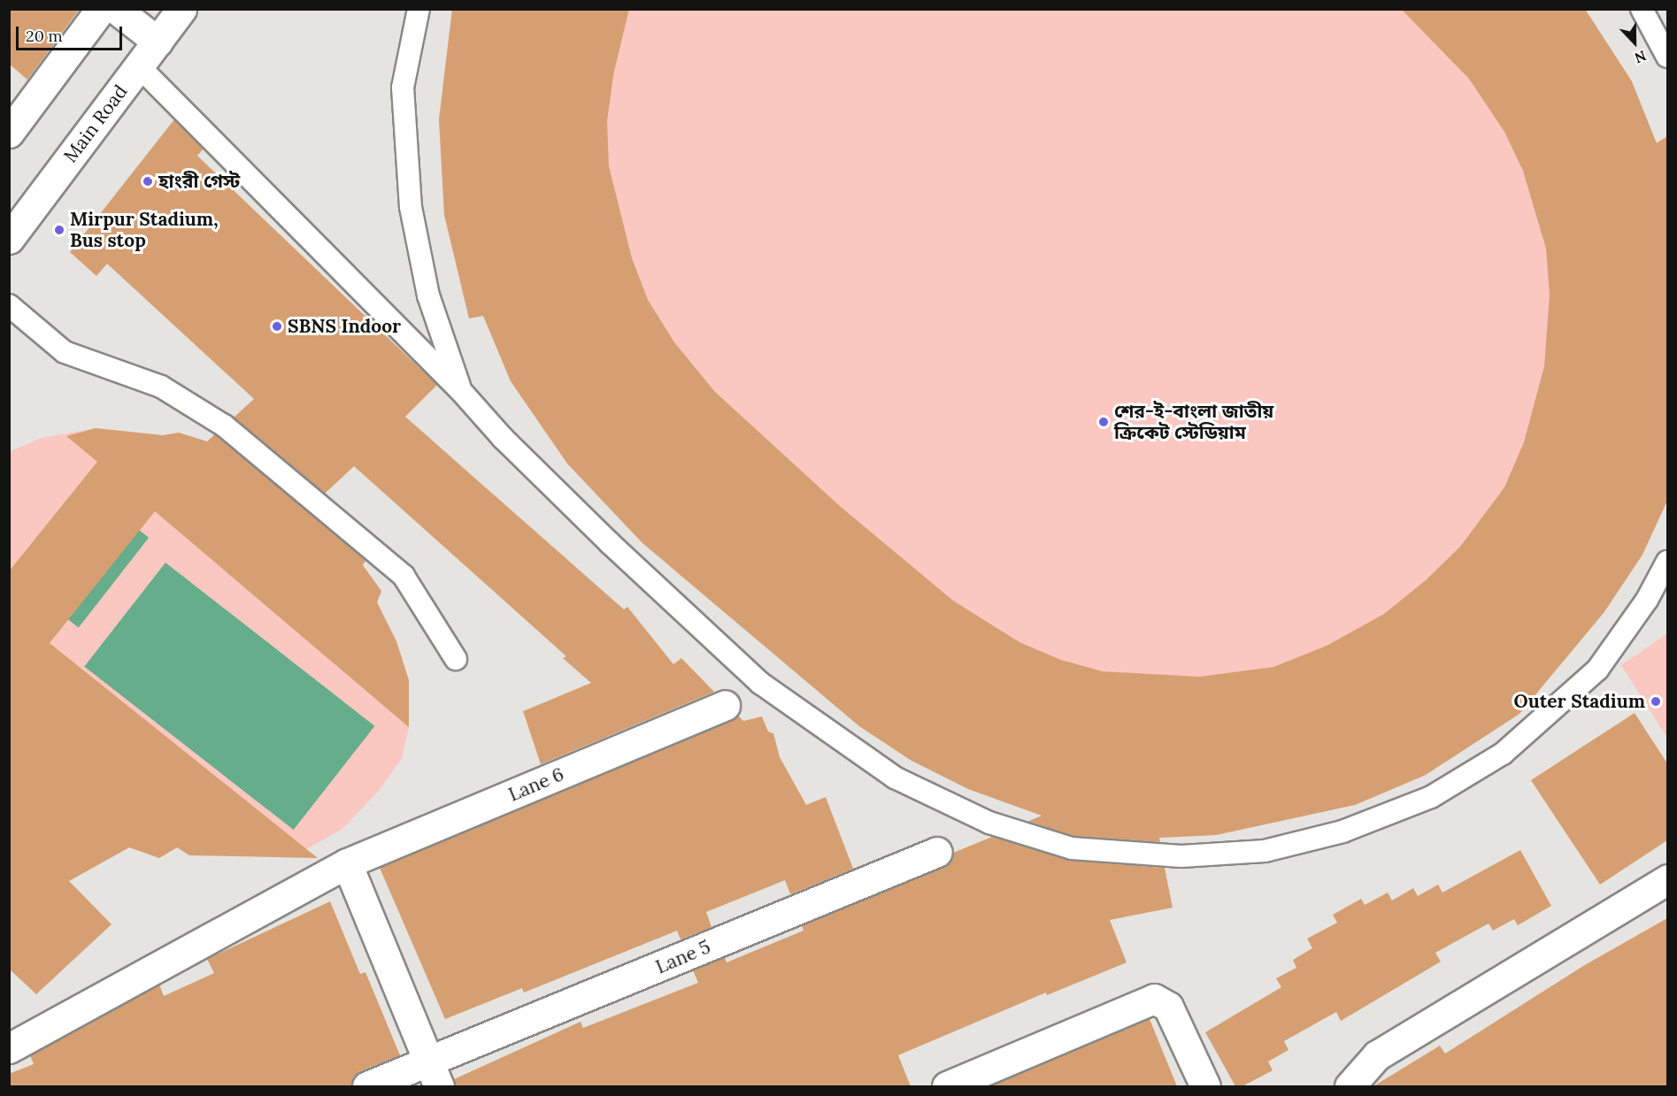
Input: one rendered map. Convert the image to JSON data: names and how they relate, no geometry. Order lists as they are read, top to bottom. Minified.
{"streets":{"street":["Main Road","Lane 6","Lane 5"]},"places":["হাংরী গেস্ট","Mirpur Stadium, Bus stop","SBNS Indoor","শের-ই-বাংলা জাতীয় ক্রিকেট স্টেডিয়াম","Outer Stadium"],"scale_bar":"20 m","north":"bottom"}
